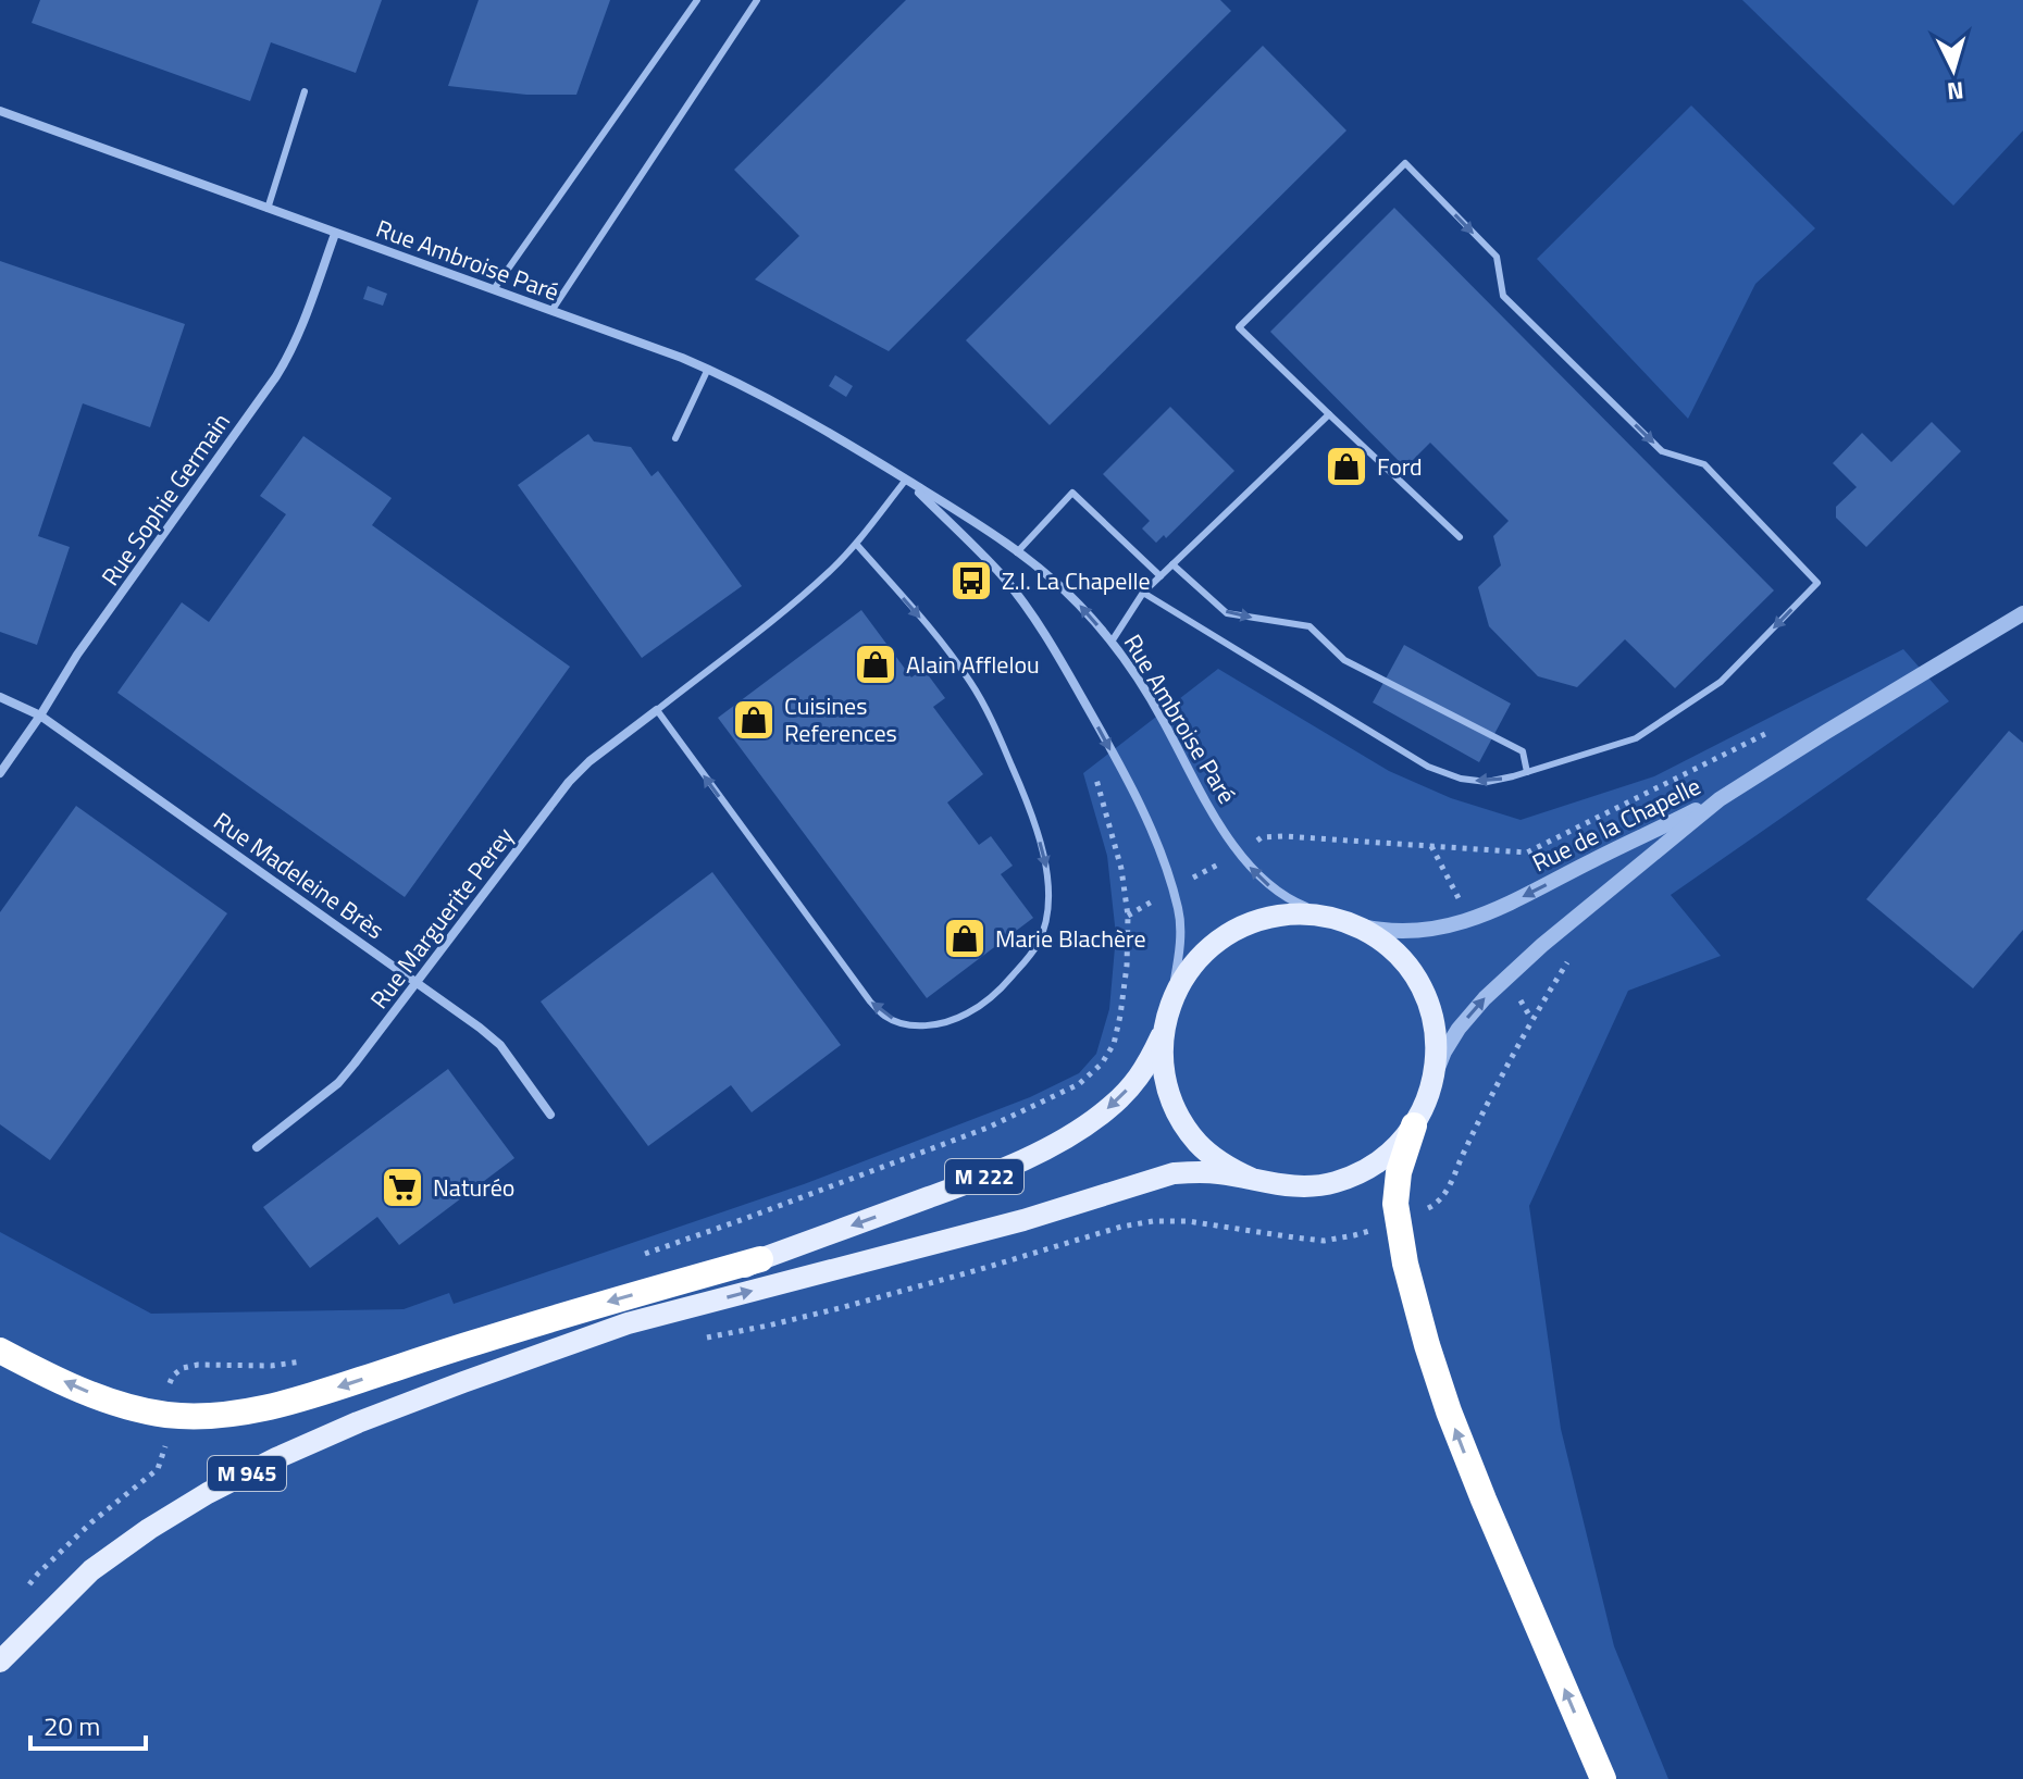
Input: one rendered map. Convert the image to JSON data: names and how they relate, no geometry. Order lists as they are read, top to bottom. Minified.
{"streets":{"main road":["M 222","M 945"],"street":["Rue Ambroise Paré","Rue Sophie Germain","Rue de la Chapelle","Rue Madeleine Brès","Rue Marguerite Perey"]},"crossings":[["Rue Ambroise Paré","Rue Sophie Germain"],["Rue Ambroise Paré","Rue de la Chapelle"],["Rue Ambroise Paré","M 222"],["Rue Sophie Germain","Rue Madeleine Brès"],["Rue de la Chapelle","M 222"],["Rue Madeleine Brès","Rue Marguerite Perey"],["M 222","M 945"]],"places":{"shop":["Ford","Alain Afflelou","Cuisines References","Marie Blachère"],"bus stop":["Z.I. La Chapelle"],"supermarket":["Naturéo"]},"scale_bar":"20 m","north":"bottom"}
